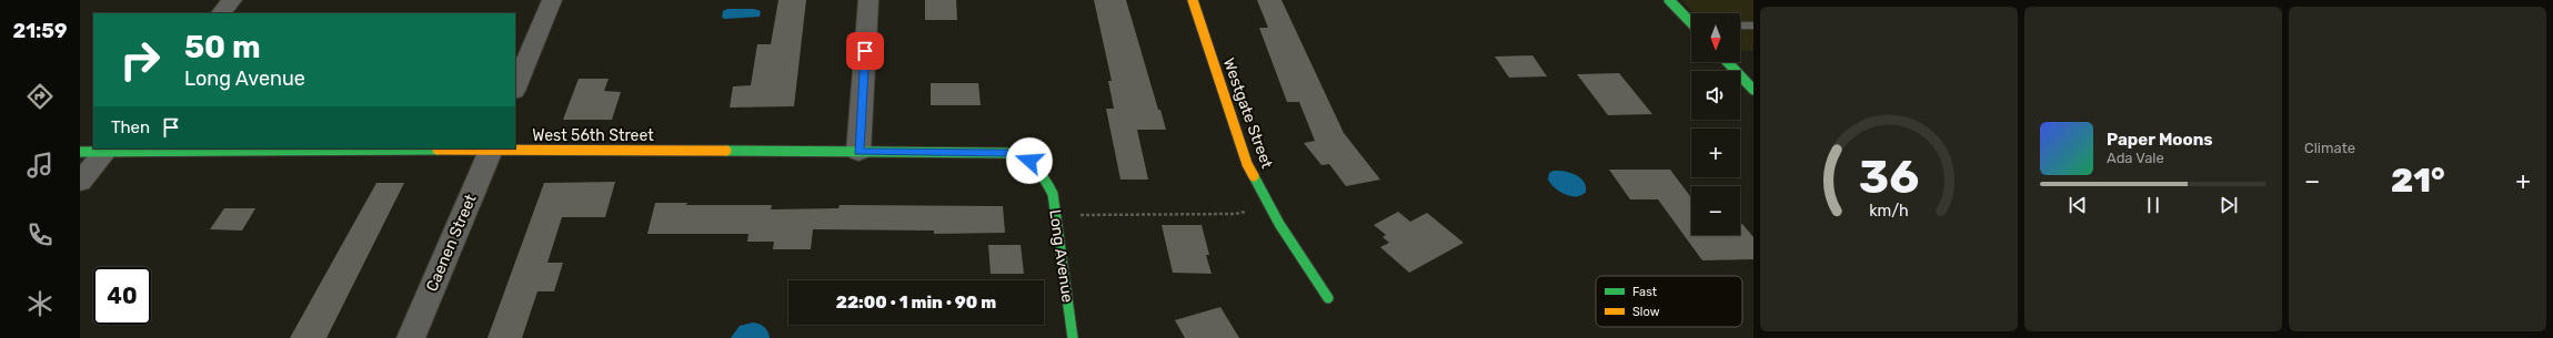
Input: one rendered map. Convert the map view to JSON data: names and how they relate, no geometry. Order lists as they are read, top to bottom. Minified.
{"streets":{"street":["Westgate Street","West 56th Street","Caenen Street","Long Avenue"]},"crossings":[["West 56th Street","Caenen Street"],["West 56th Street","Long Avenue"]],"legend":["Fast","Slow"],"north":"bottom","page":{"tabs":"21:59","tile":"Climate","map_buttons":["+","−"],"turn":["50 m","Long Avenue"],"then":"Then","song":["Paper Moons","Ada Vale"],"heat":["−","21°","+"],"limit":"40","trip":"22:00 · 1 min · 90 m","gauge":["36","km/h"]}}
